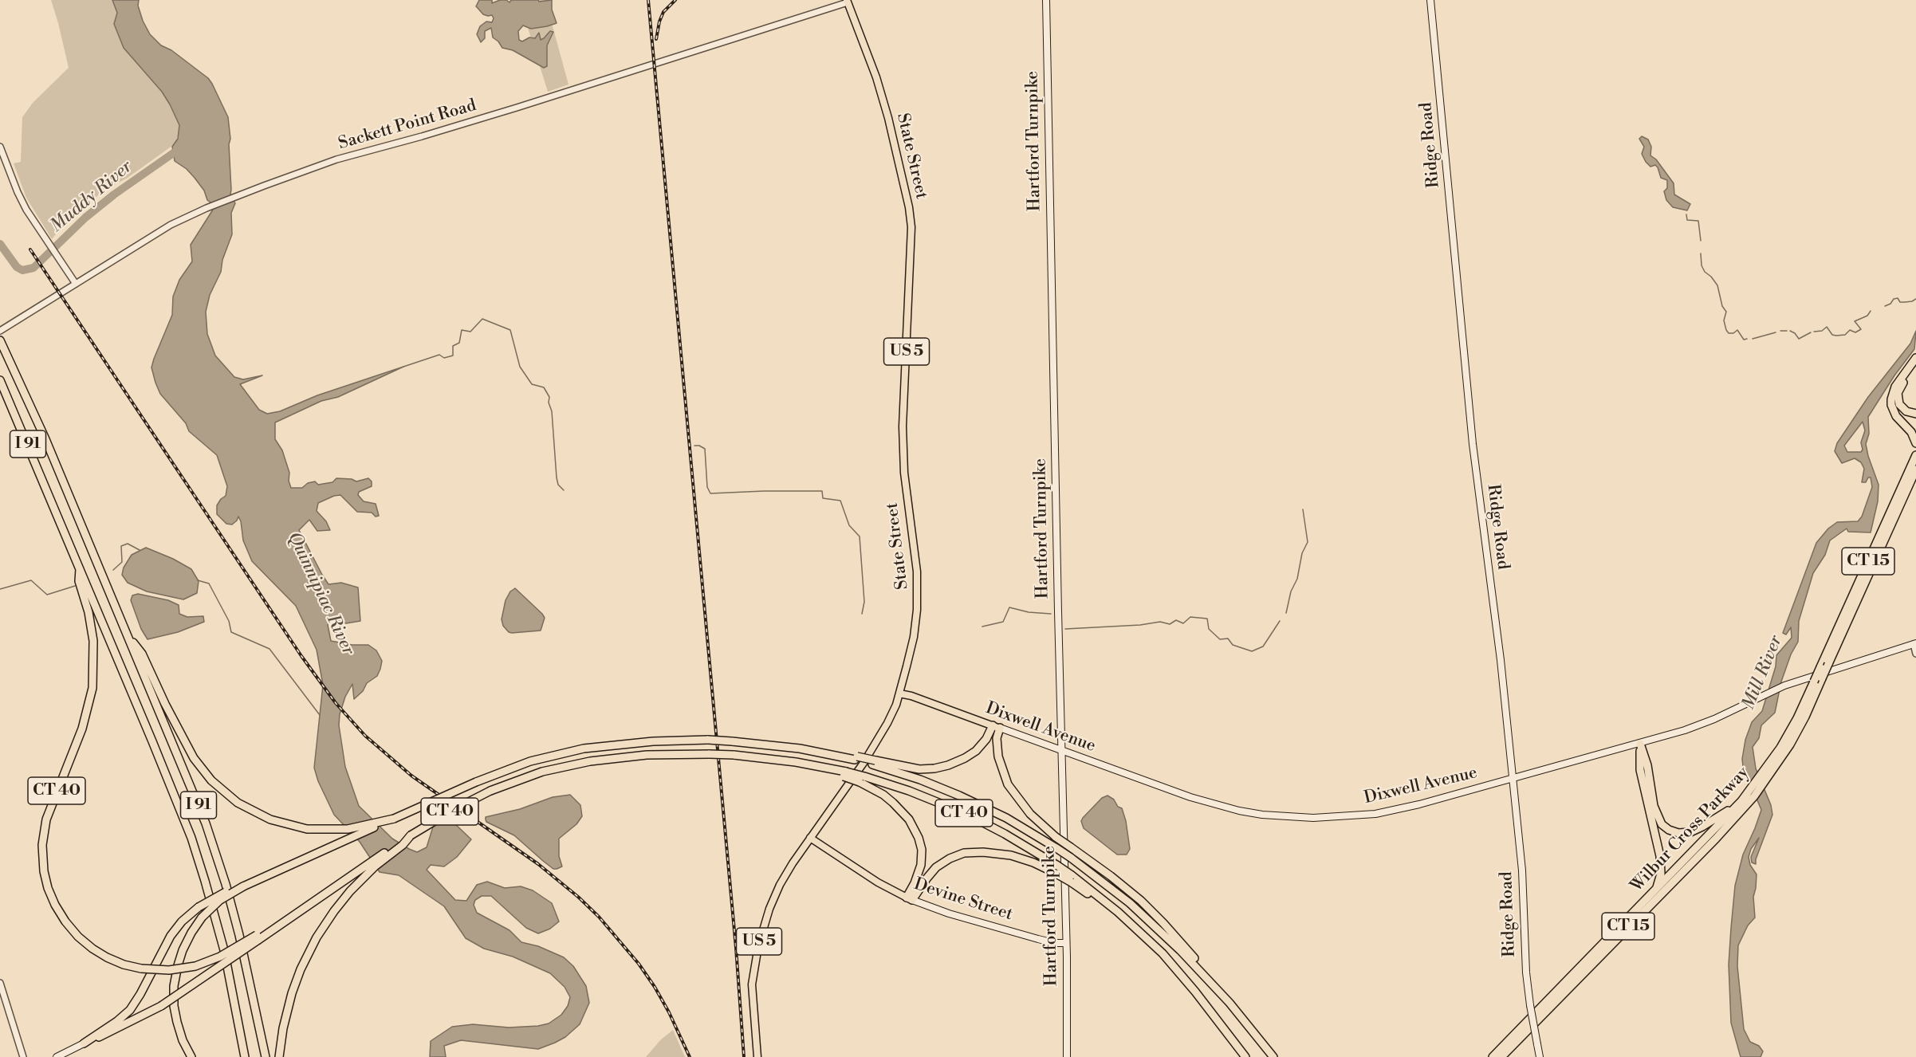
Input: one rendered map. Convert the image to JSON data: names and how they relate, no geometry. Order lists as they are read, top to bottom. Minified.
{"streets":{"highway":["I 91","CT 15","CT 40","Wilbur Cross Parkway"],"main road":["Hartford Turnpike","Ridge Road","State Street","US 5","Dixwell Avenue","Devine Street"],"street":["Sackett Point Road"]},"crossings":[["Sackett Point Road","State Street"],["Hartford Turnpike","Dixwell Avenue"],["Hartford Turnpike","Devine Street"],["Ridge Road","Dixwell Avenue"],["State Street","Dixwell Avenue"],["State Street","Devine Street"],["I 91","CT 40"]],"water":["Muddy River","Quinnipiac River","Mill River"]}
